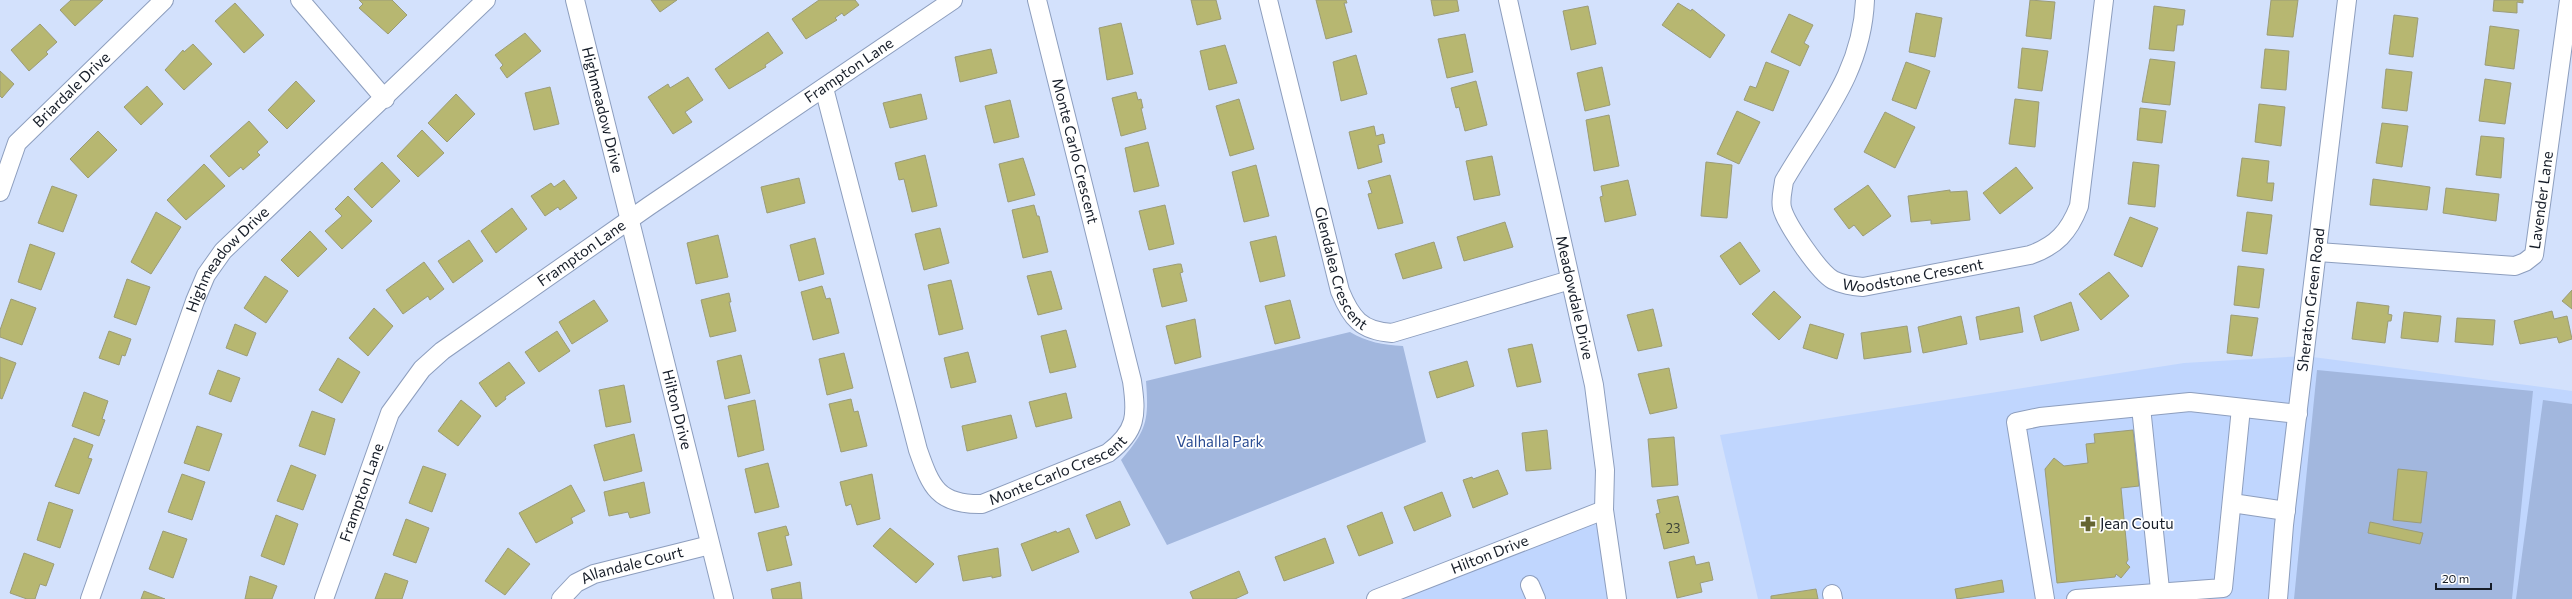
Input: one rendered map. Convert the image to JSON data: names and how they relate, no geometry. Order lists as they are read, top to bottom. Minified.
{"streets":{"street":["Frampton Lane","Briardale Drive","Highmeadow Drive","Monte Carlo Crescent","Lavender Lane","Glendalea Crescent","Woodstone Crescent","Meadowdale Drive","Sheraton Green Road","Hilton Drive","Allandale Court"]},"crossings":[["Frampton Lane","Highmeadow Drive"],["Frampton Lane","Monte Carlo Crescent"],["Frampton Lane","Hilton Drive"],["Highmeadow Drive","Hilton Drive"],["Lavender Lane","Sheraton Green Road"],["Glendalea Crescent","Meadowdale Drive"],["Meadowdale Drive","Hilton Drive"],["Hilton Drive","Allandale Court"]],"parks":["Valhalla Park"],"places":{"pharmacy":["Jean Coutu"]},"house_numbers":["23"],"scale_bar":"20 m"}
